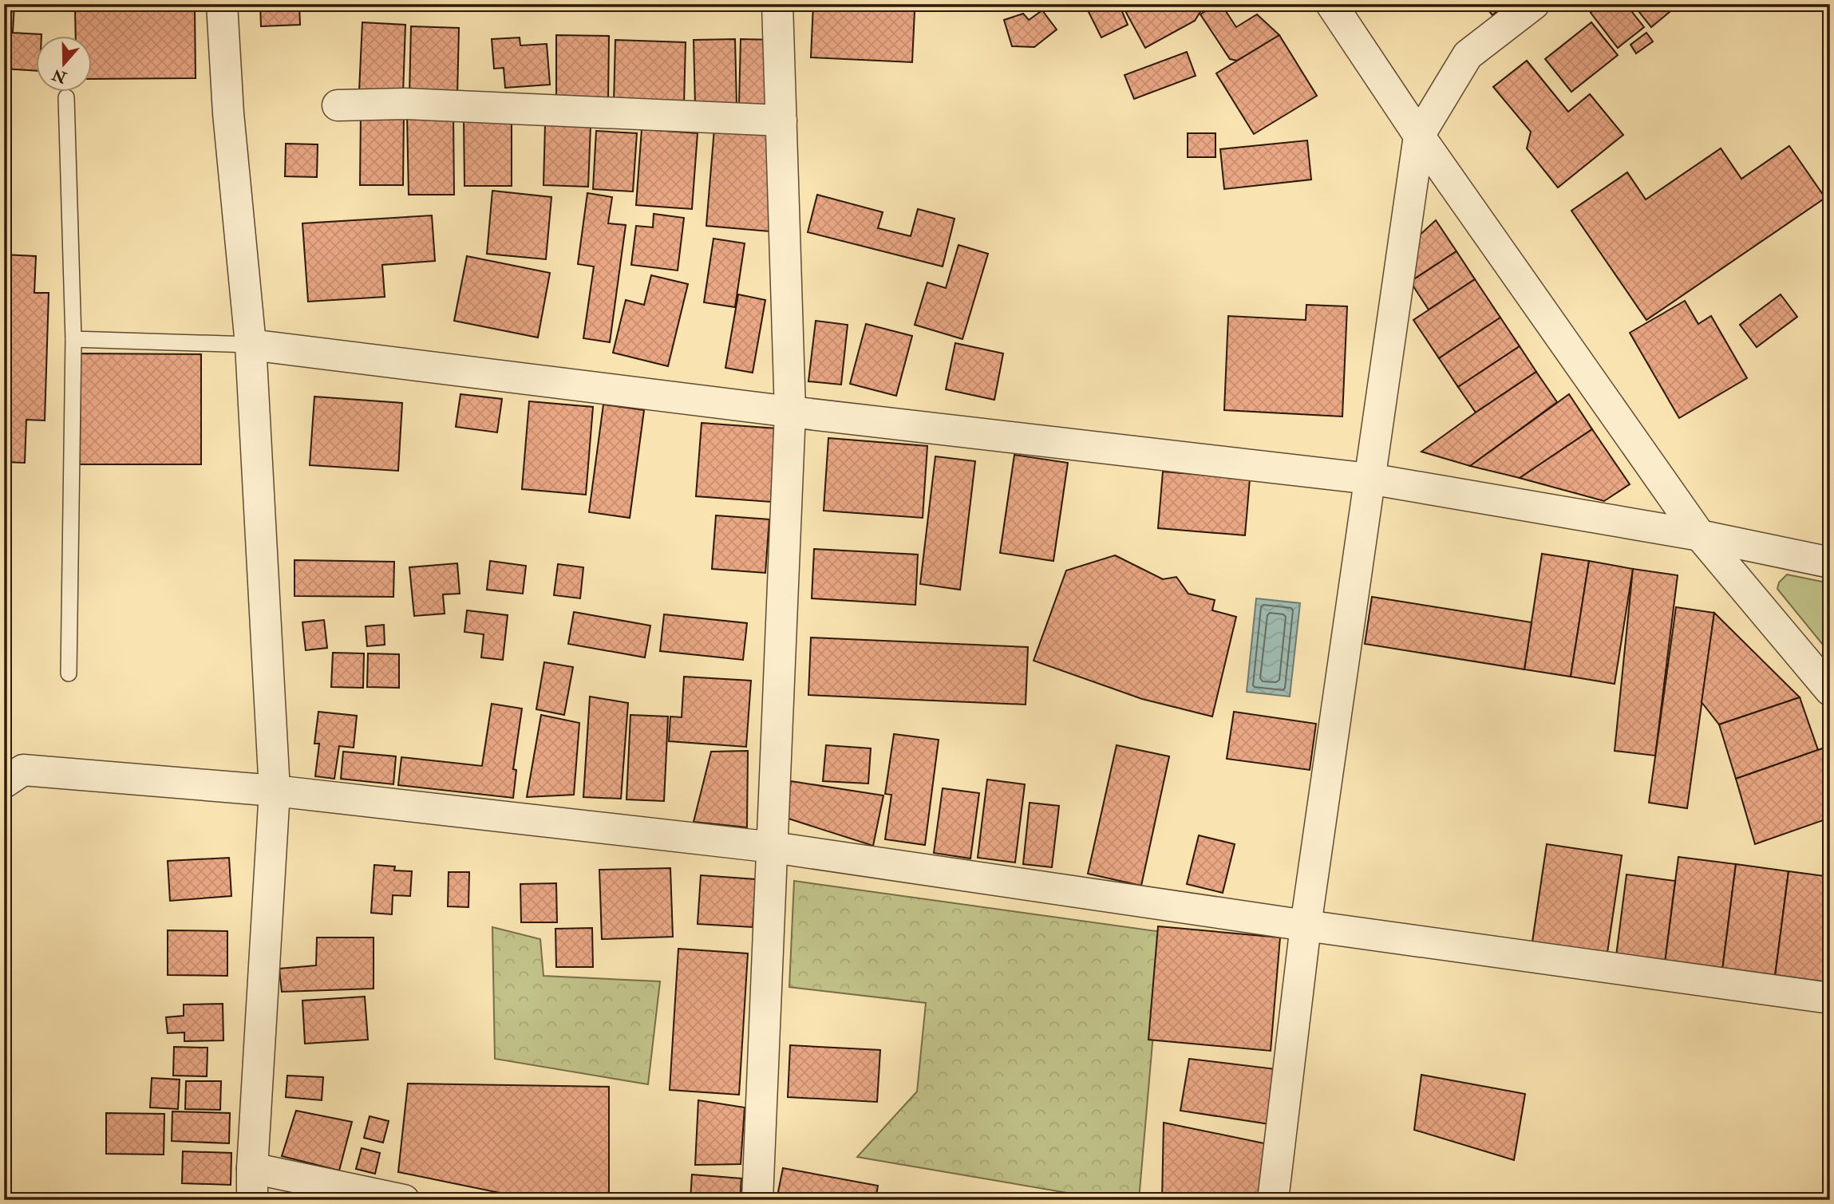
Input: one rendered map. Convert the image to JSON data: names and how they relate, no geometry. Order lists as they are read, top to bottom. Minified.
{"north":"bottom"}
